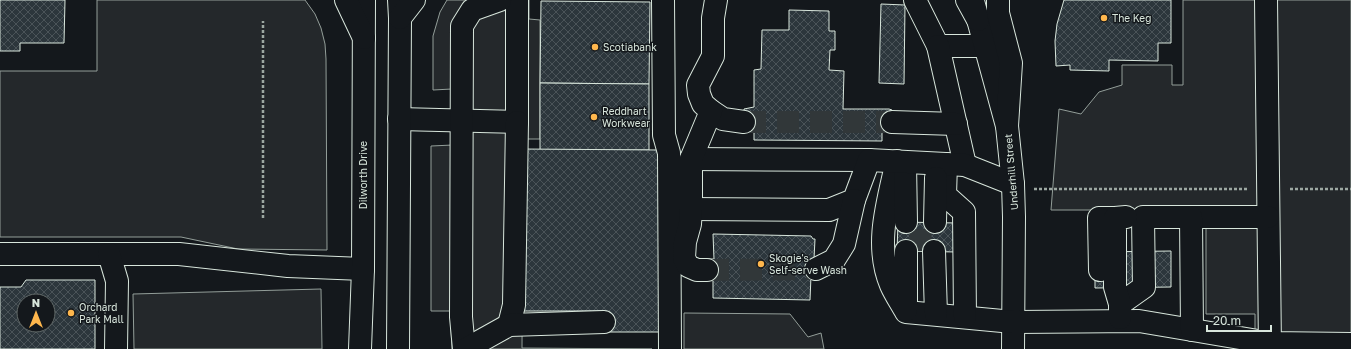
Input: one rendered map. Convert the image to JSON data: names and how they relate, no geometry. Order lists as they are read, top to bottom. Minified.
{"streets":{"main road":["Underhill Street","Dilworth Drive"]},"places":["The Keg","Scotiabank","Reddhart Workwear","Skogie's Self-serve Wash","Orchard Park Mall"],"scale_bar":"20 m","north":"top"}
